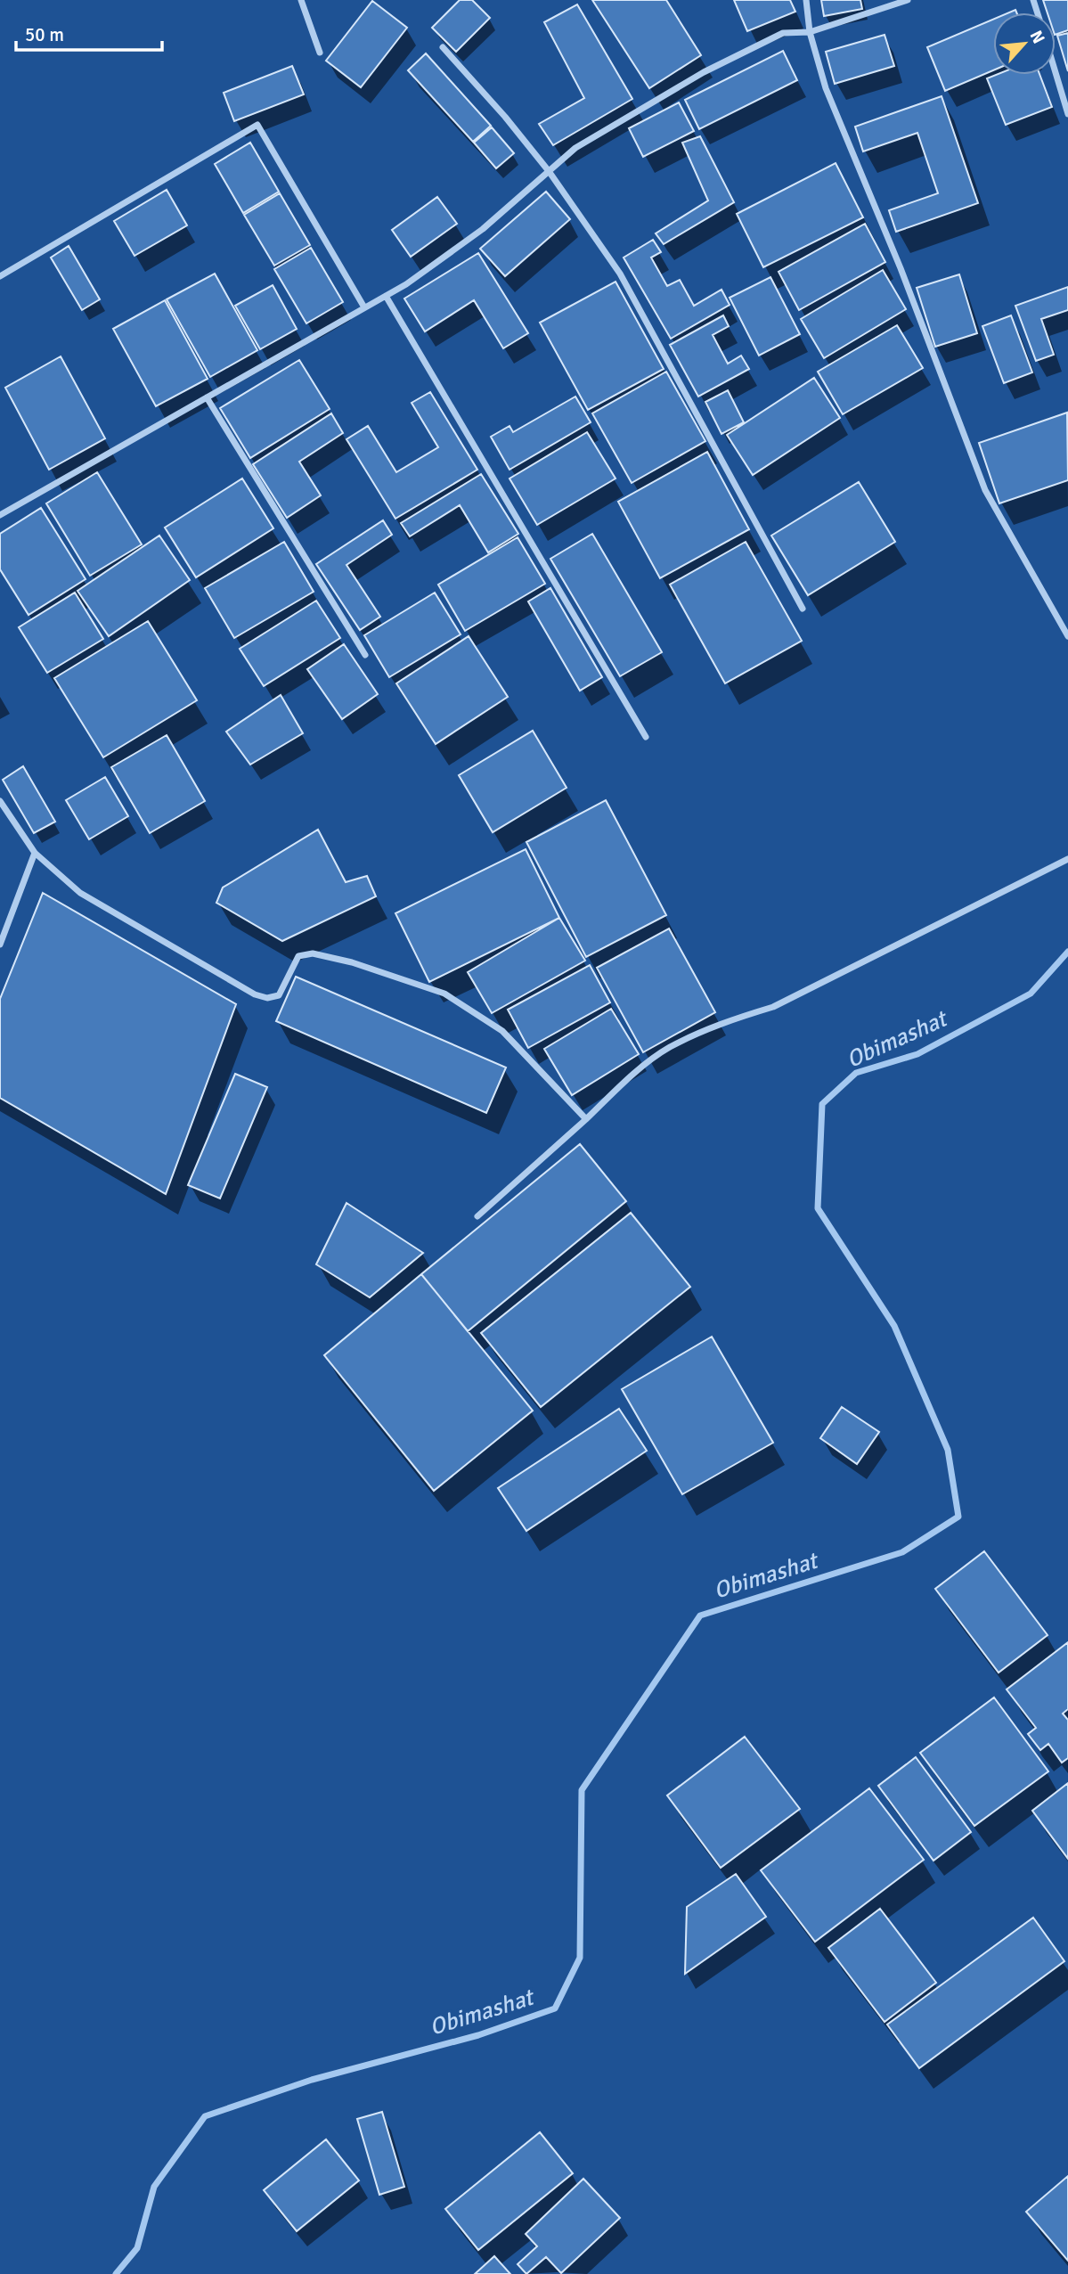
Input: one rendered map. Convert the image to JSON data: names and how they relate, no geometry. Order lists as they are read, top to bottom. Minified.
{"water":["Obimashat"],"scale_bar":"50 m","north":"top right"}
